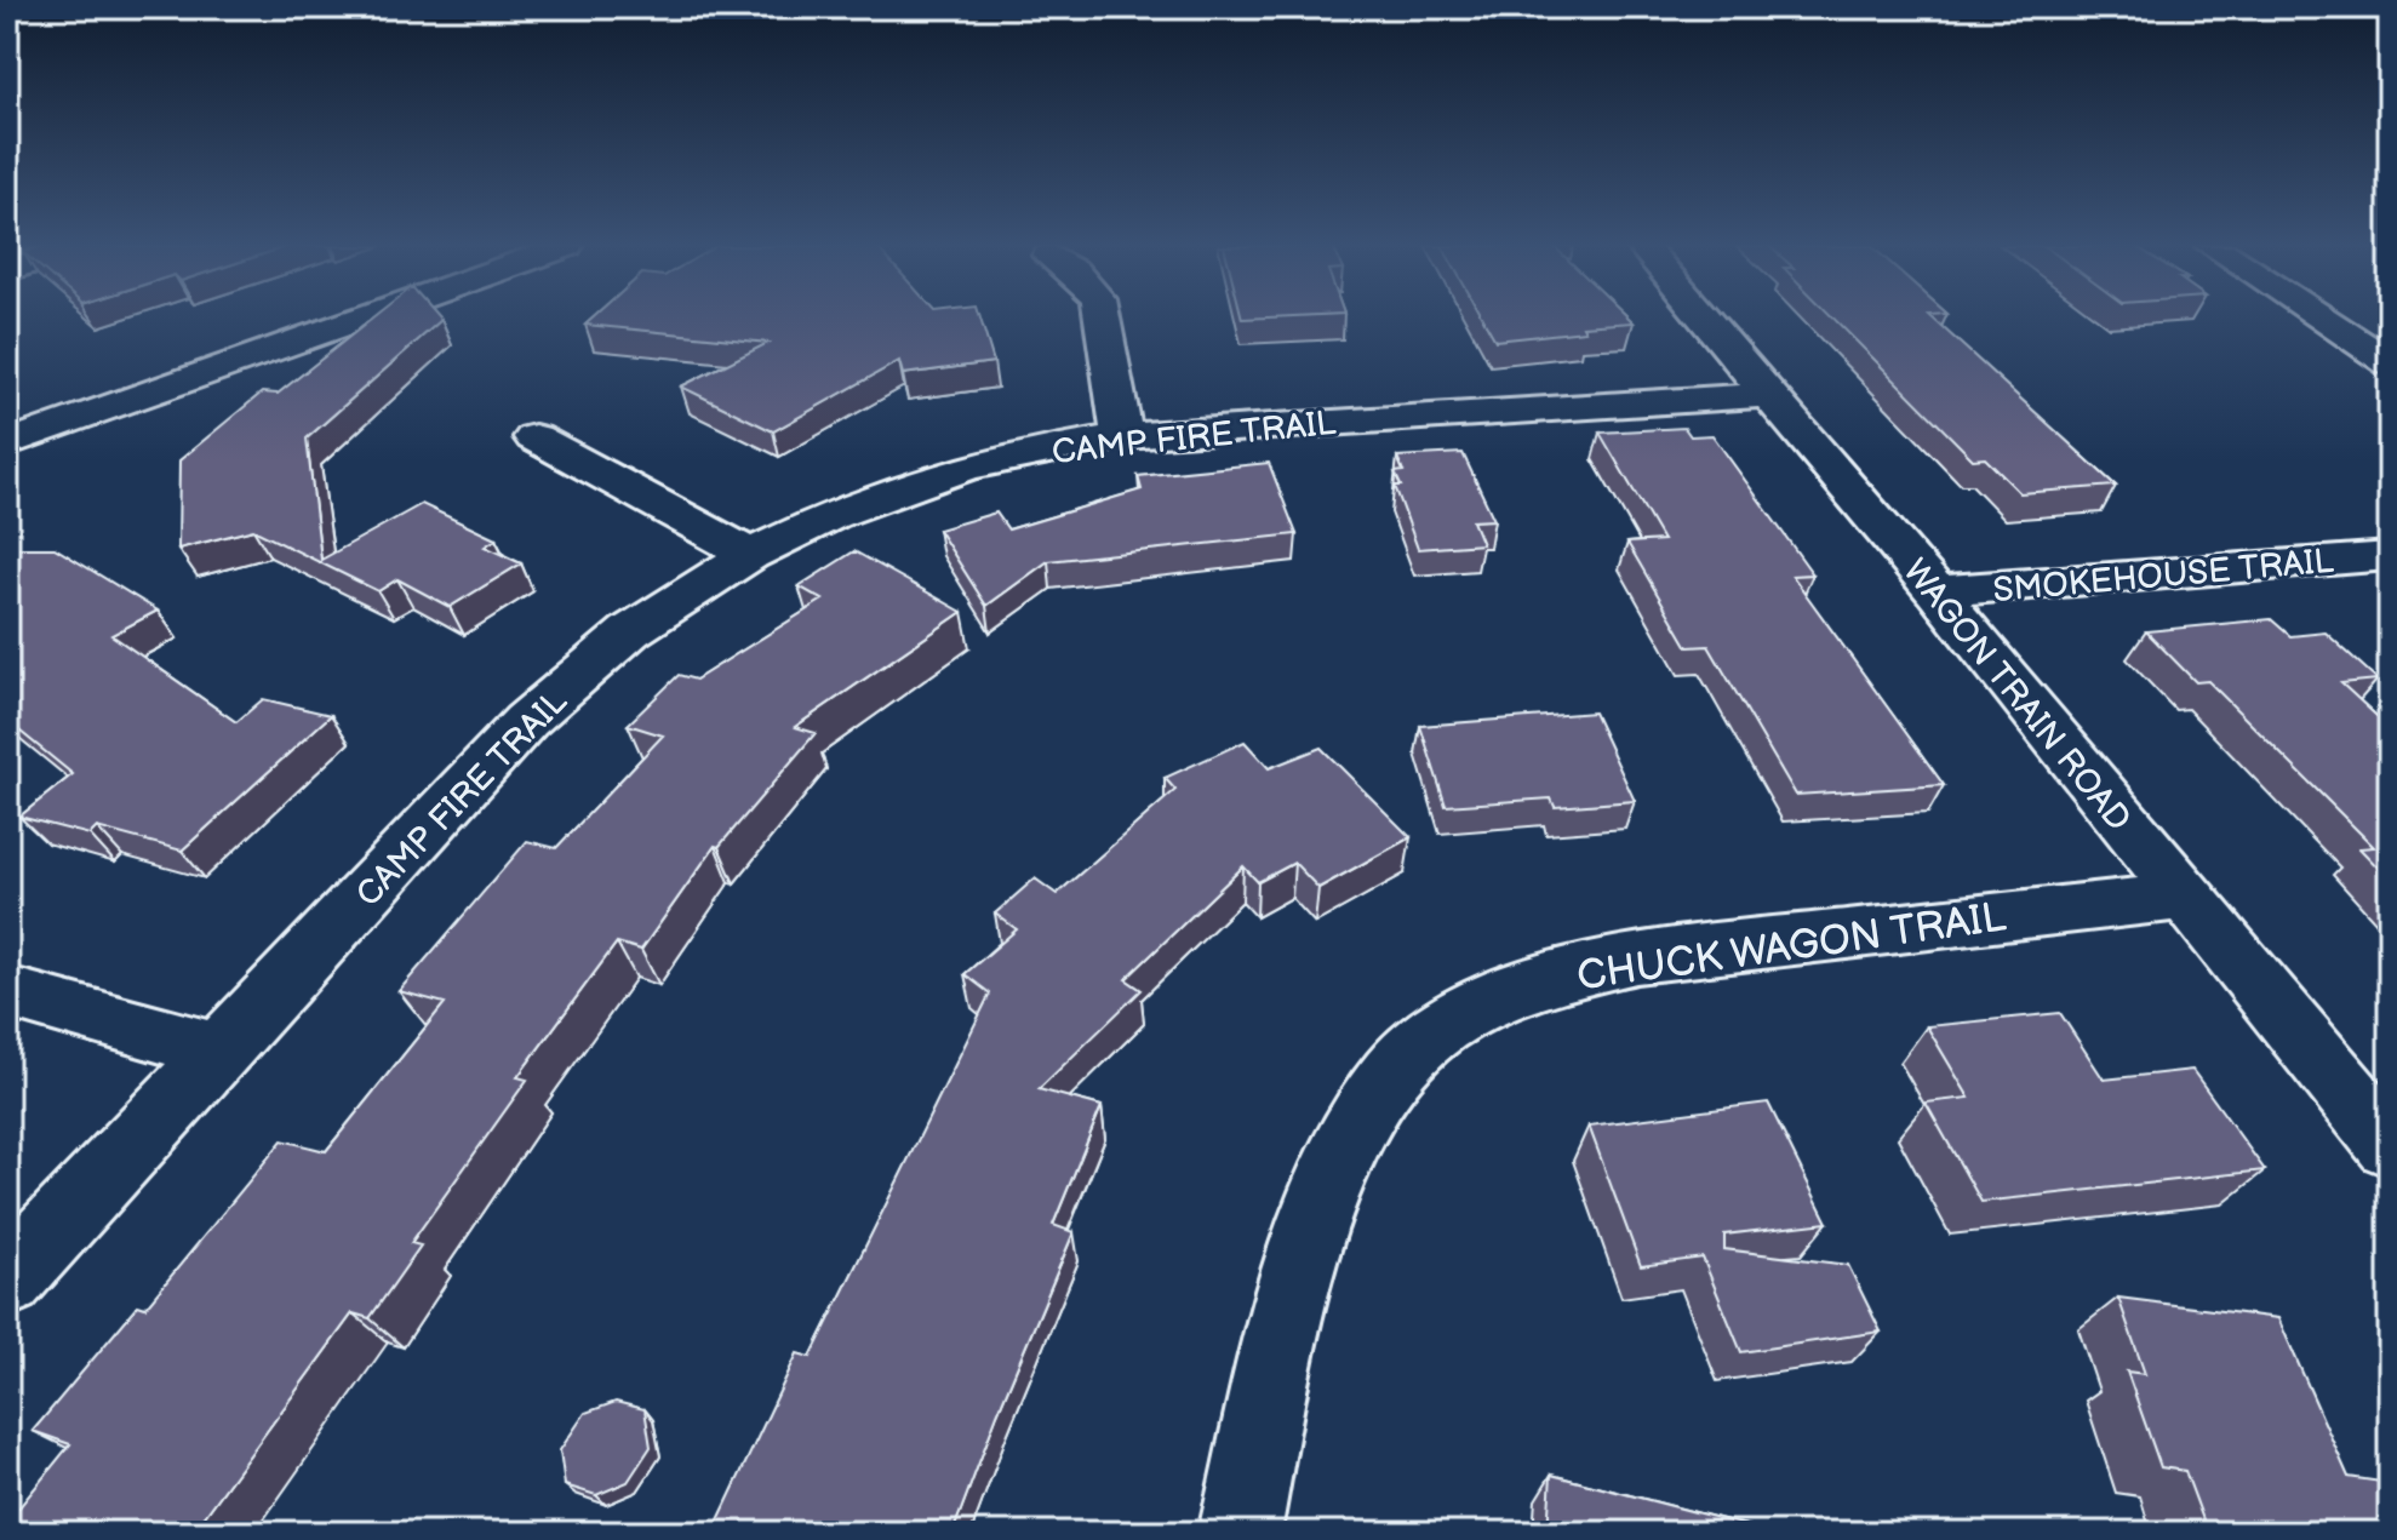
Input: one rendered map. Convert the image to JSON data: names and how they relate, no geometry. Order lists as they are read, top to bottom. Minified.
{"streets":{"street":["CAMP FIRE TRAIL","SMOKEHOUSE TRAIL","WAGON TRAIN ROAD","CHUCK WAGON TRAIL"]},"crossings":[["CAMP FIRE TRAIL","WAGON TRAIN ROAD"],["SMOKEHOUSE TRAIL","WAGON TRAIN ROAD"],["WAGON TRAIN ROAD","CHUCK WAGON TRAIL"]]}
